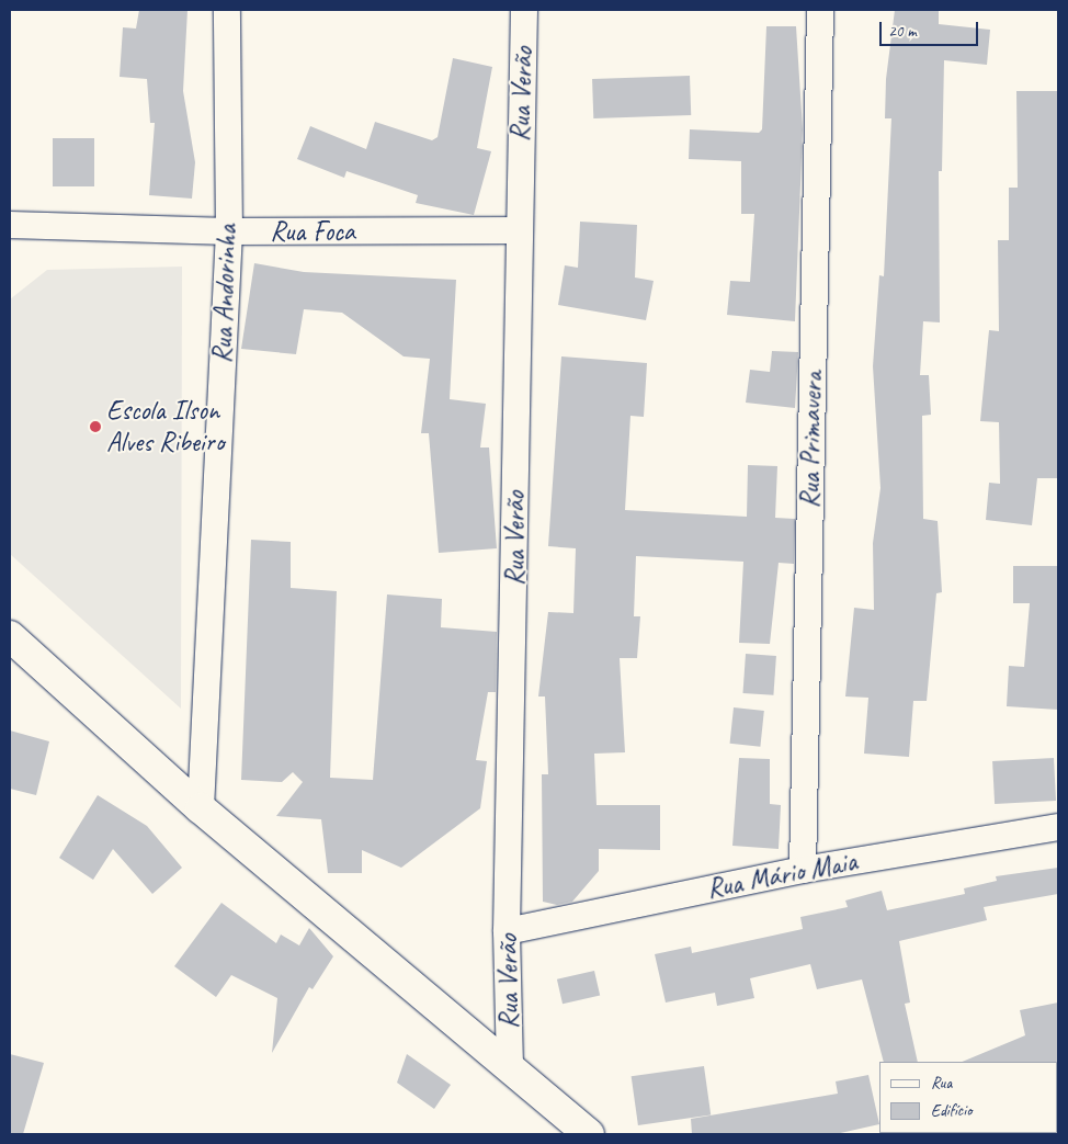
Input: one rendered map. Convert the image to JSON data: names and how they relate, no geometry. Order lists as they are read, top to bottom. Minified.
{"streets":{"street":["Rua Verão","Rua Foca","Rua Andorinha","Rua Primavera","Rua Mário Maia"]},"crossings":[["Rua Verão","Rua Foca"],["Rua Verão","Rua Mário Maia"],["Rua Foca","Rua Andorinha"],["Rua Primavera","Rua Mário Maia"]],"places":["Escola Ilson Alves Ribeiro"],"legend":["Rua","Edifício"],"scale_bar":"20 m"}
